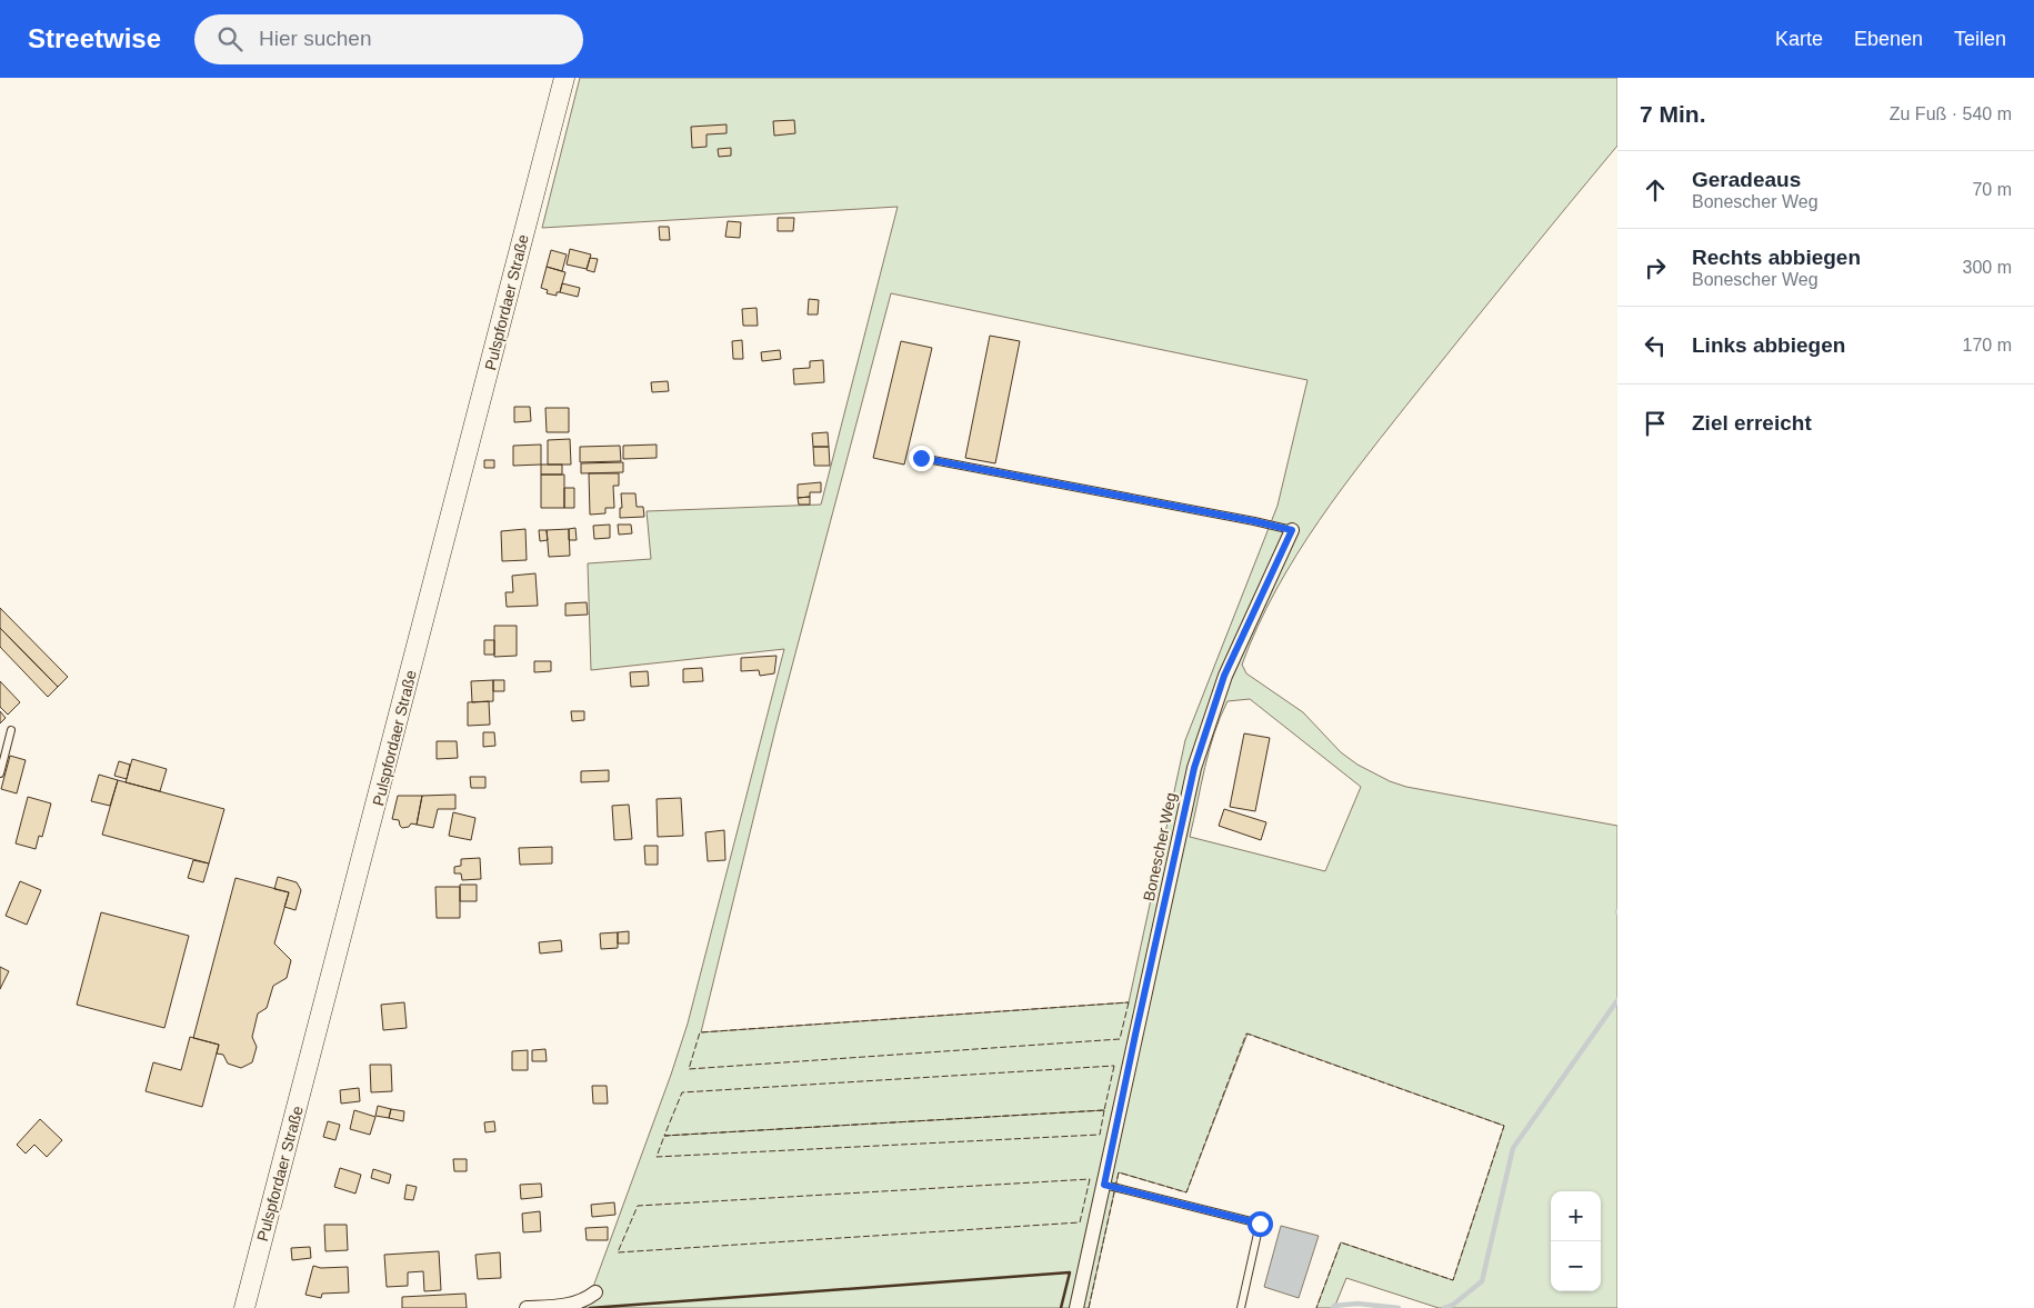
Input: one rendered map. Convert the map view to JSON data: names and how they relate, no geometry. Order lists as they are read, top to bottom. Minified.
{"streets":{"main road":["Pulspfordaer Straße"],"street":["Bonescher Weg"]},"page":{"header":"Streetwise","search":"Hier suchen","nav":["Karte","Ebenen","Teilen"],"heading":["7 Min.","Zu Fuß · 540 m"],"list":[["Geradeaus","Bonescher Weg","70 m"],["Rechts abbiegen","Bonescher Weg","300 m"],["Links abbiegen","170 m"],"Ziel erreicht"],"map_buttons":["+","−"]}}
